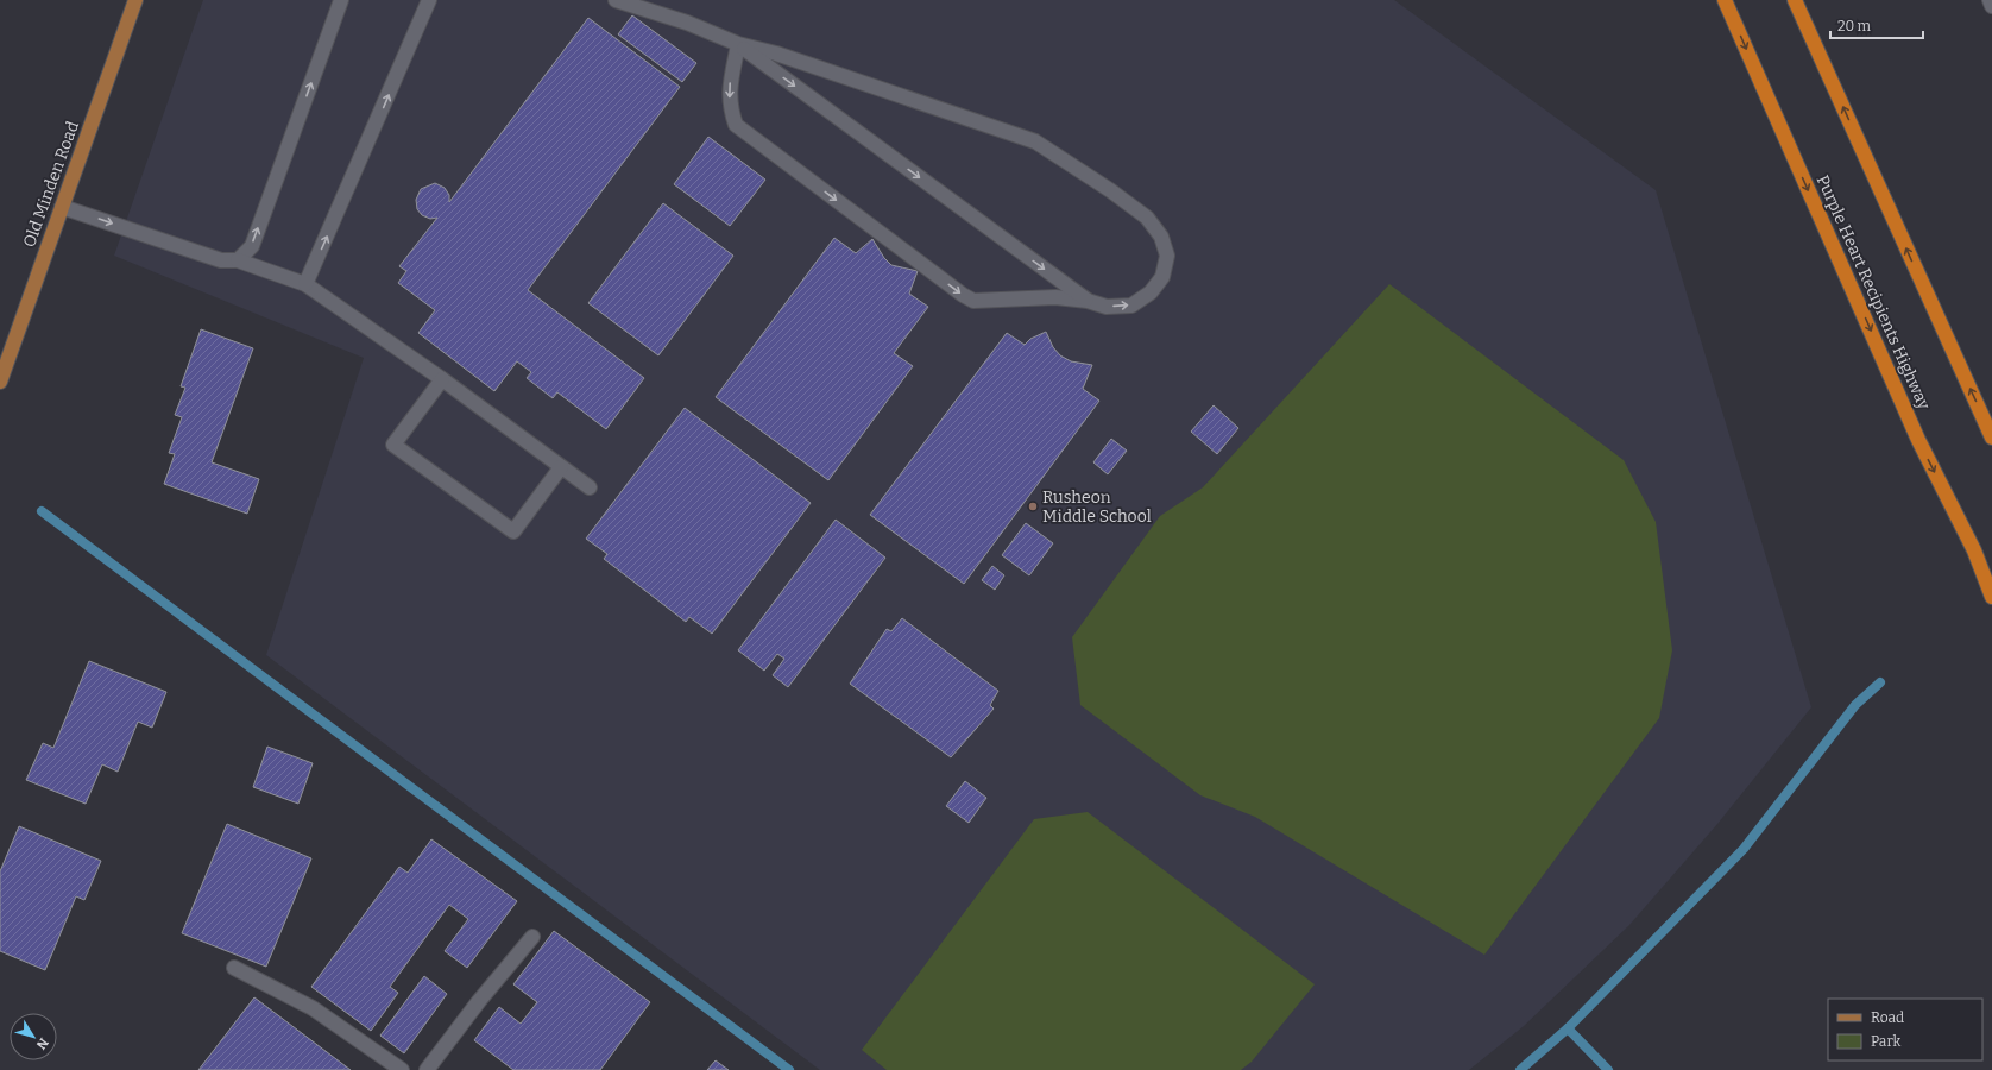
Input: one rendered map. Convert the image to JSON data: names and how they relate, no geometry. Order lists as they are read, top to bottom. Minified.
{"streets":{"highway":["Purple Heart Recipients Highway"],"main road":["Old Minden Road"]},"places":["Rusheon Middle School"],"legend":["Road","Park"],"scale_bar":"20 m","north":"bottom right"}
